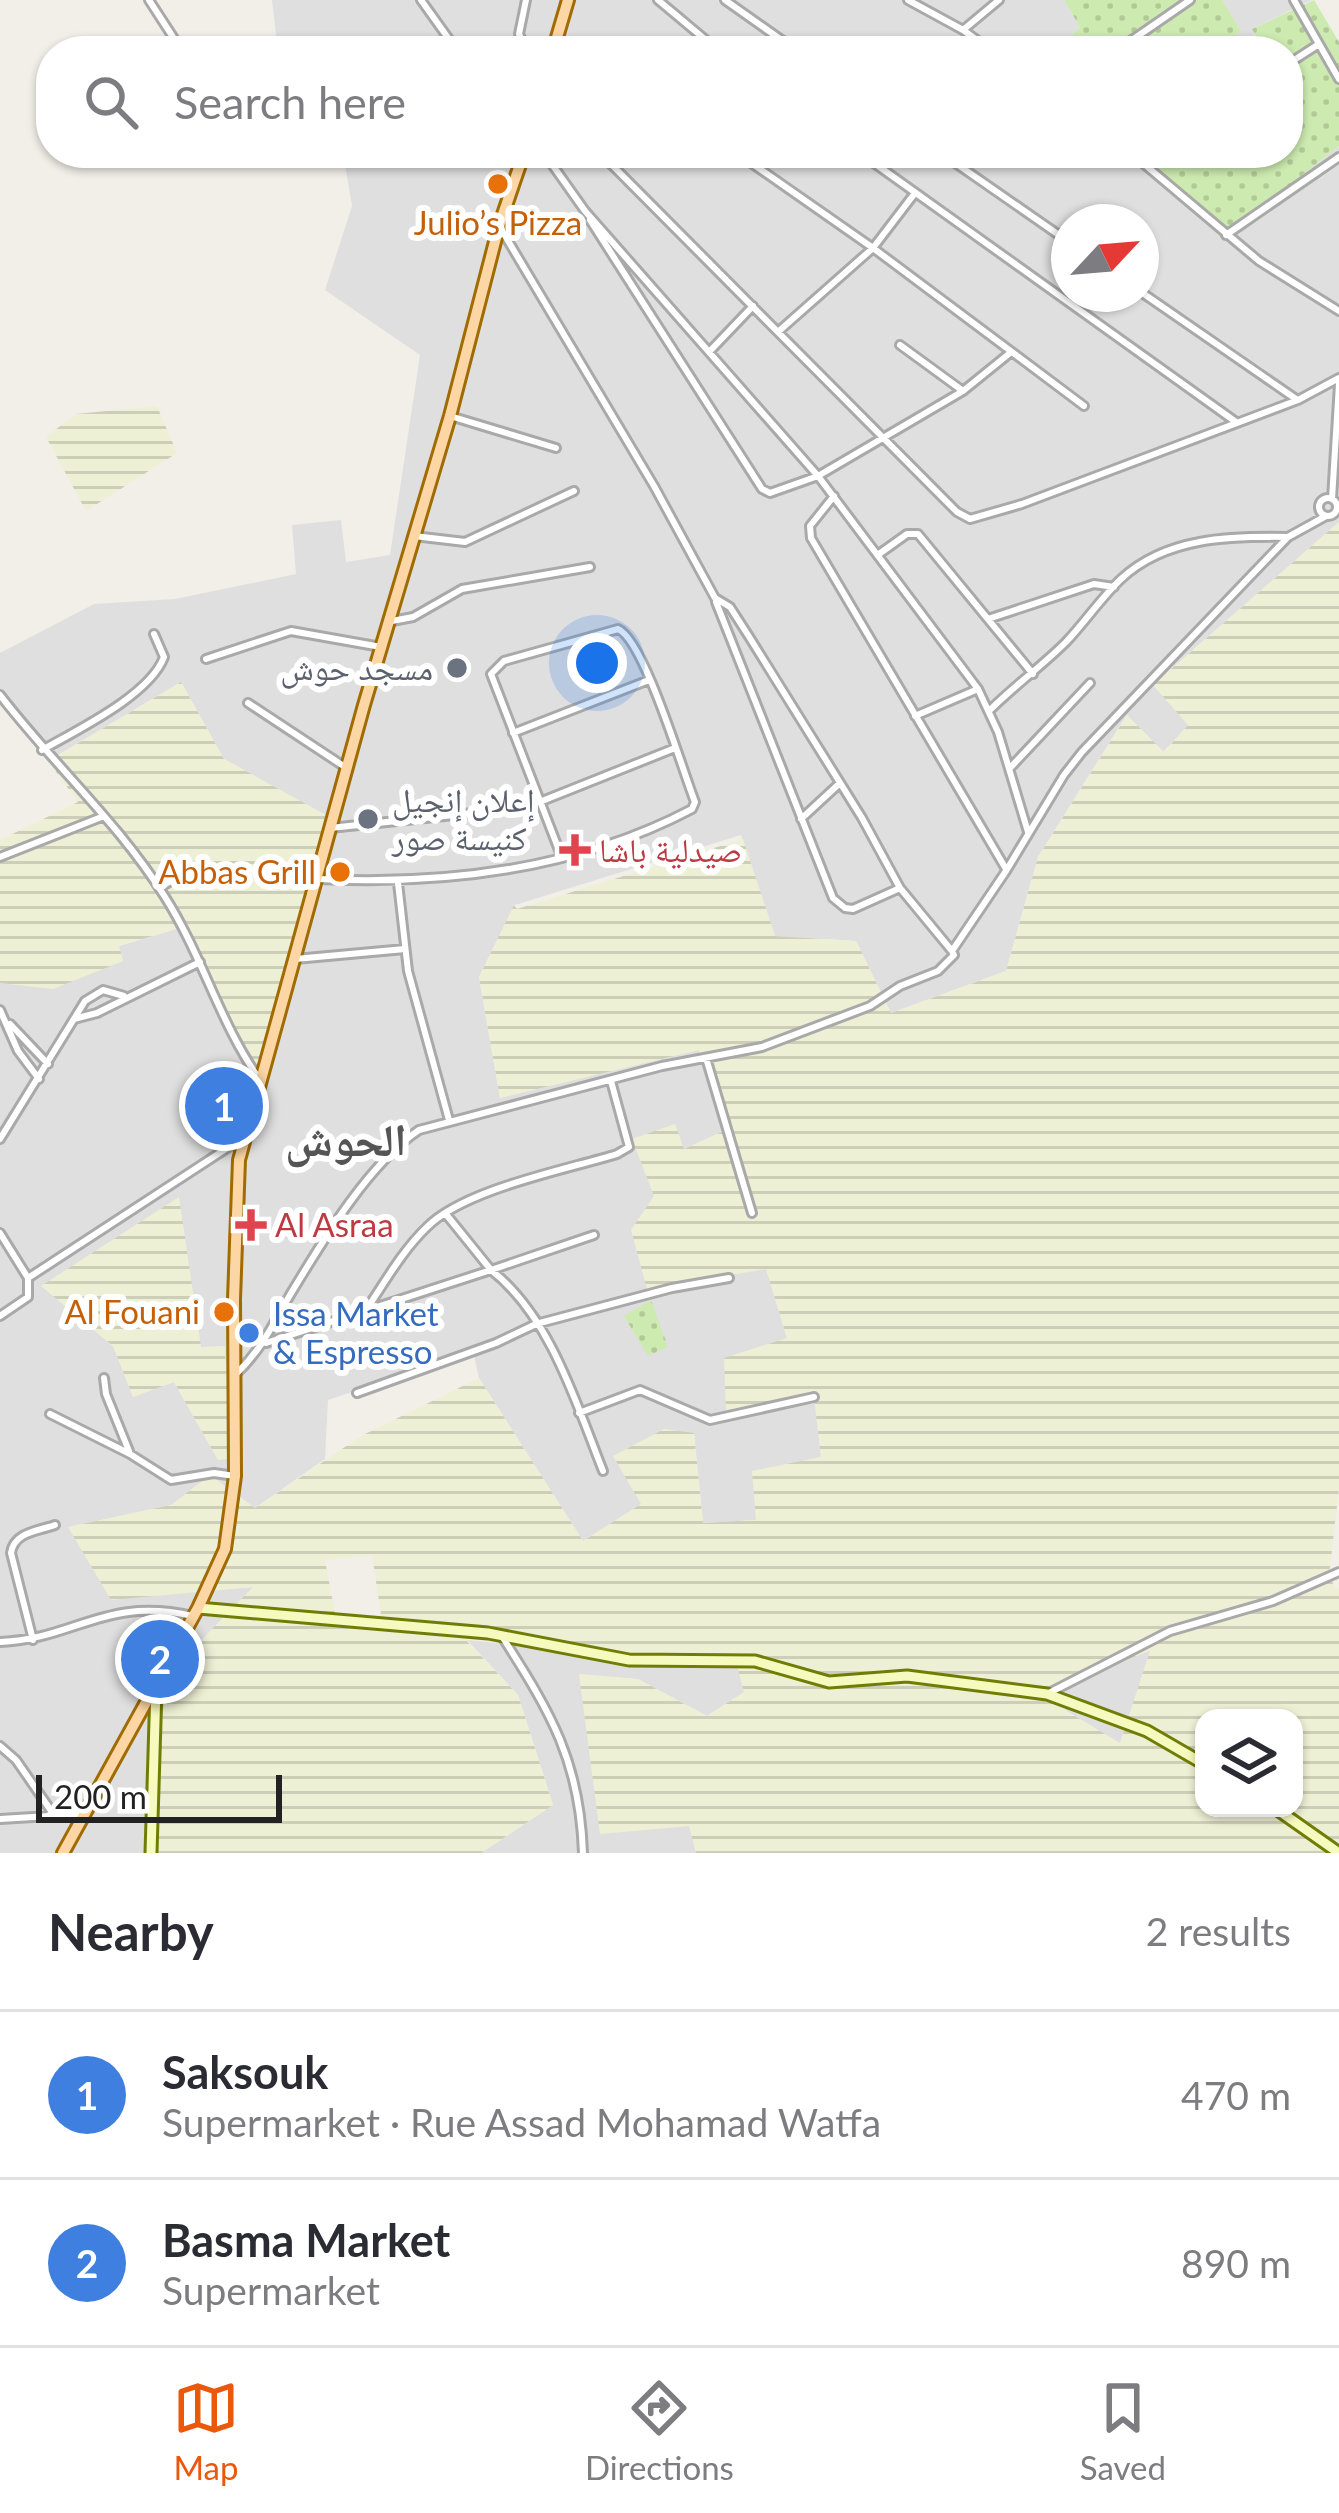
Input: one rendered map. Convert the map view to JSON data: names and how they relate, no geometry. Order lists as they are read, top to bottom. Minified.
{"districts":["الحوش"],"places":{"other":["Julio’s Pizza","مسجد حوش","إعلان إنجيل كنيسة صور","Abbas Grill","Al Fouani","Issa Market & Espresso"],"health":["صيدلية باشا","Al Asraa"]},"scale_bar":"200 m","north":"top right","page":{"search":"Search here","pins":["1","2"],"scale":"200 m","heading":["Nearby","2 results"],"list":[{"mark":"1","name":"Saksouk","note":"Supermarket · Rue Assad Mohamad Watfa","value":"470 m"},{"mark":"2","name":"Basma Market","note":"Supermarket","value":"890 m"}],"nav":["Map","Directions","Saved"]}}
